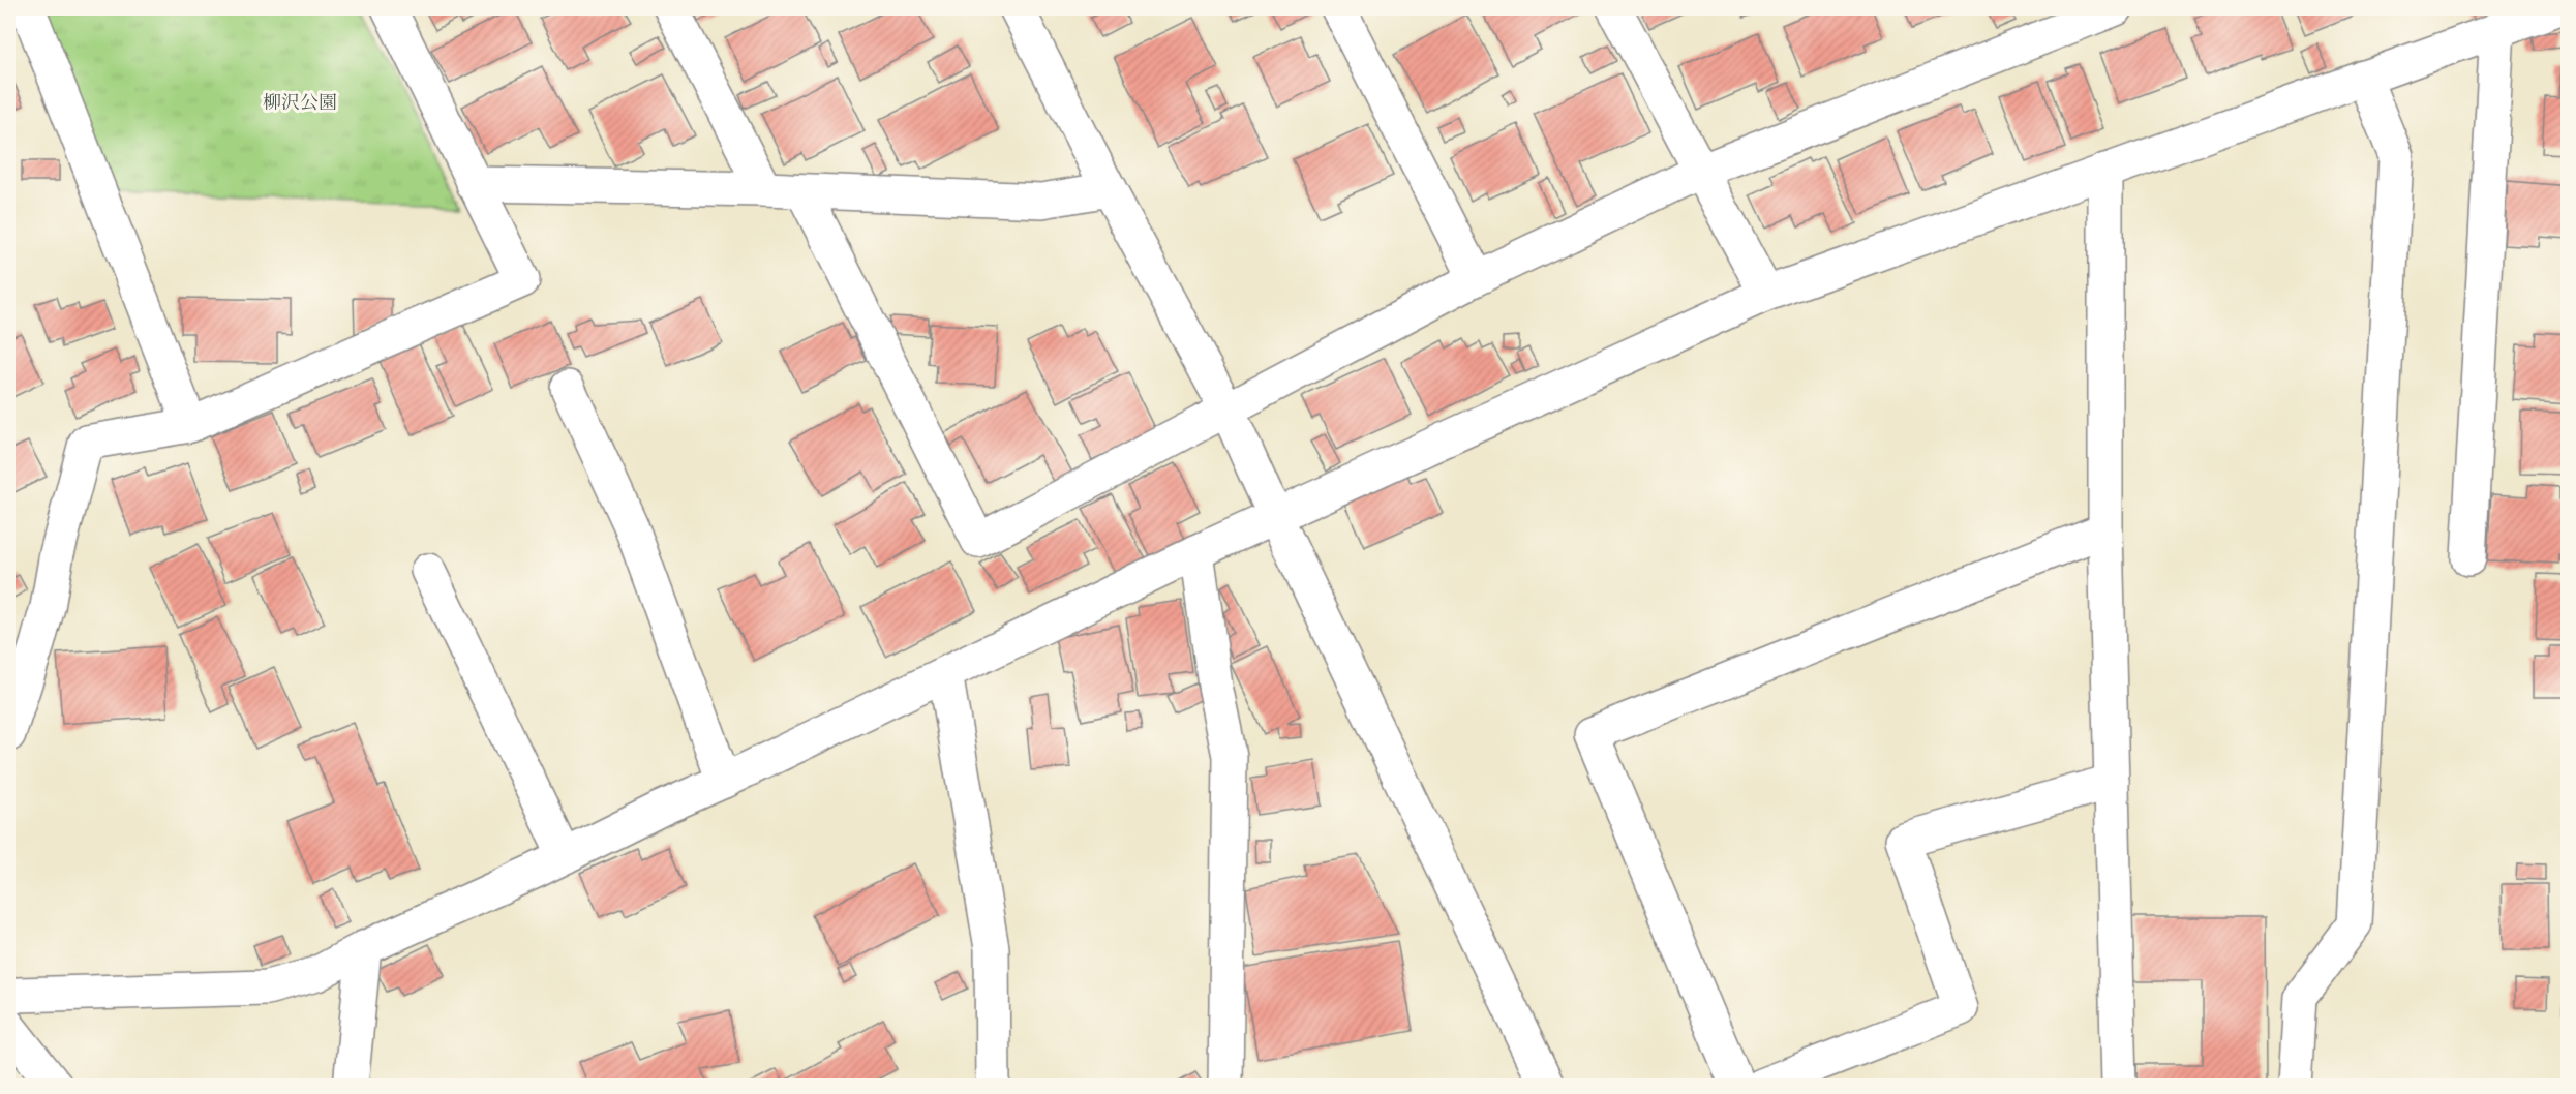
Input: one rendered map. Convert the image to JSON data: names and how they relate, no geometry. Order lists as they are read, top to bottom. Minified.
{"parks":["柳沢公園"]}
